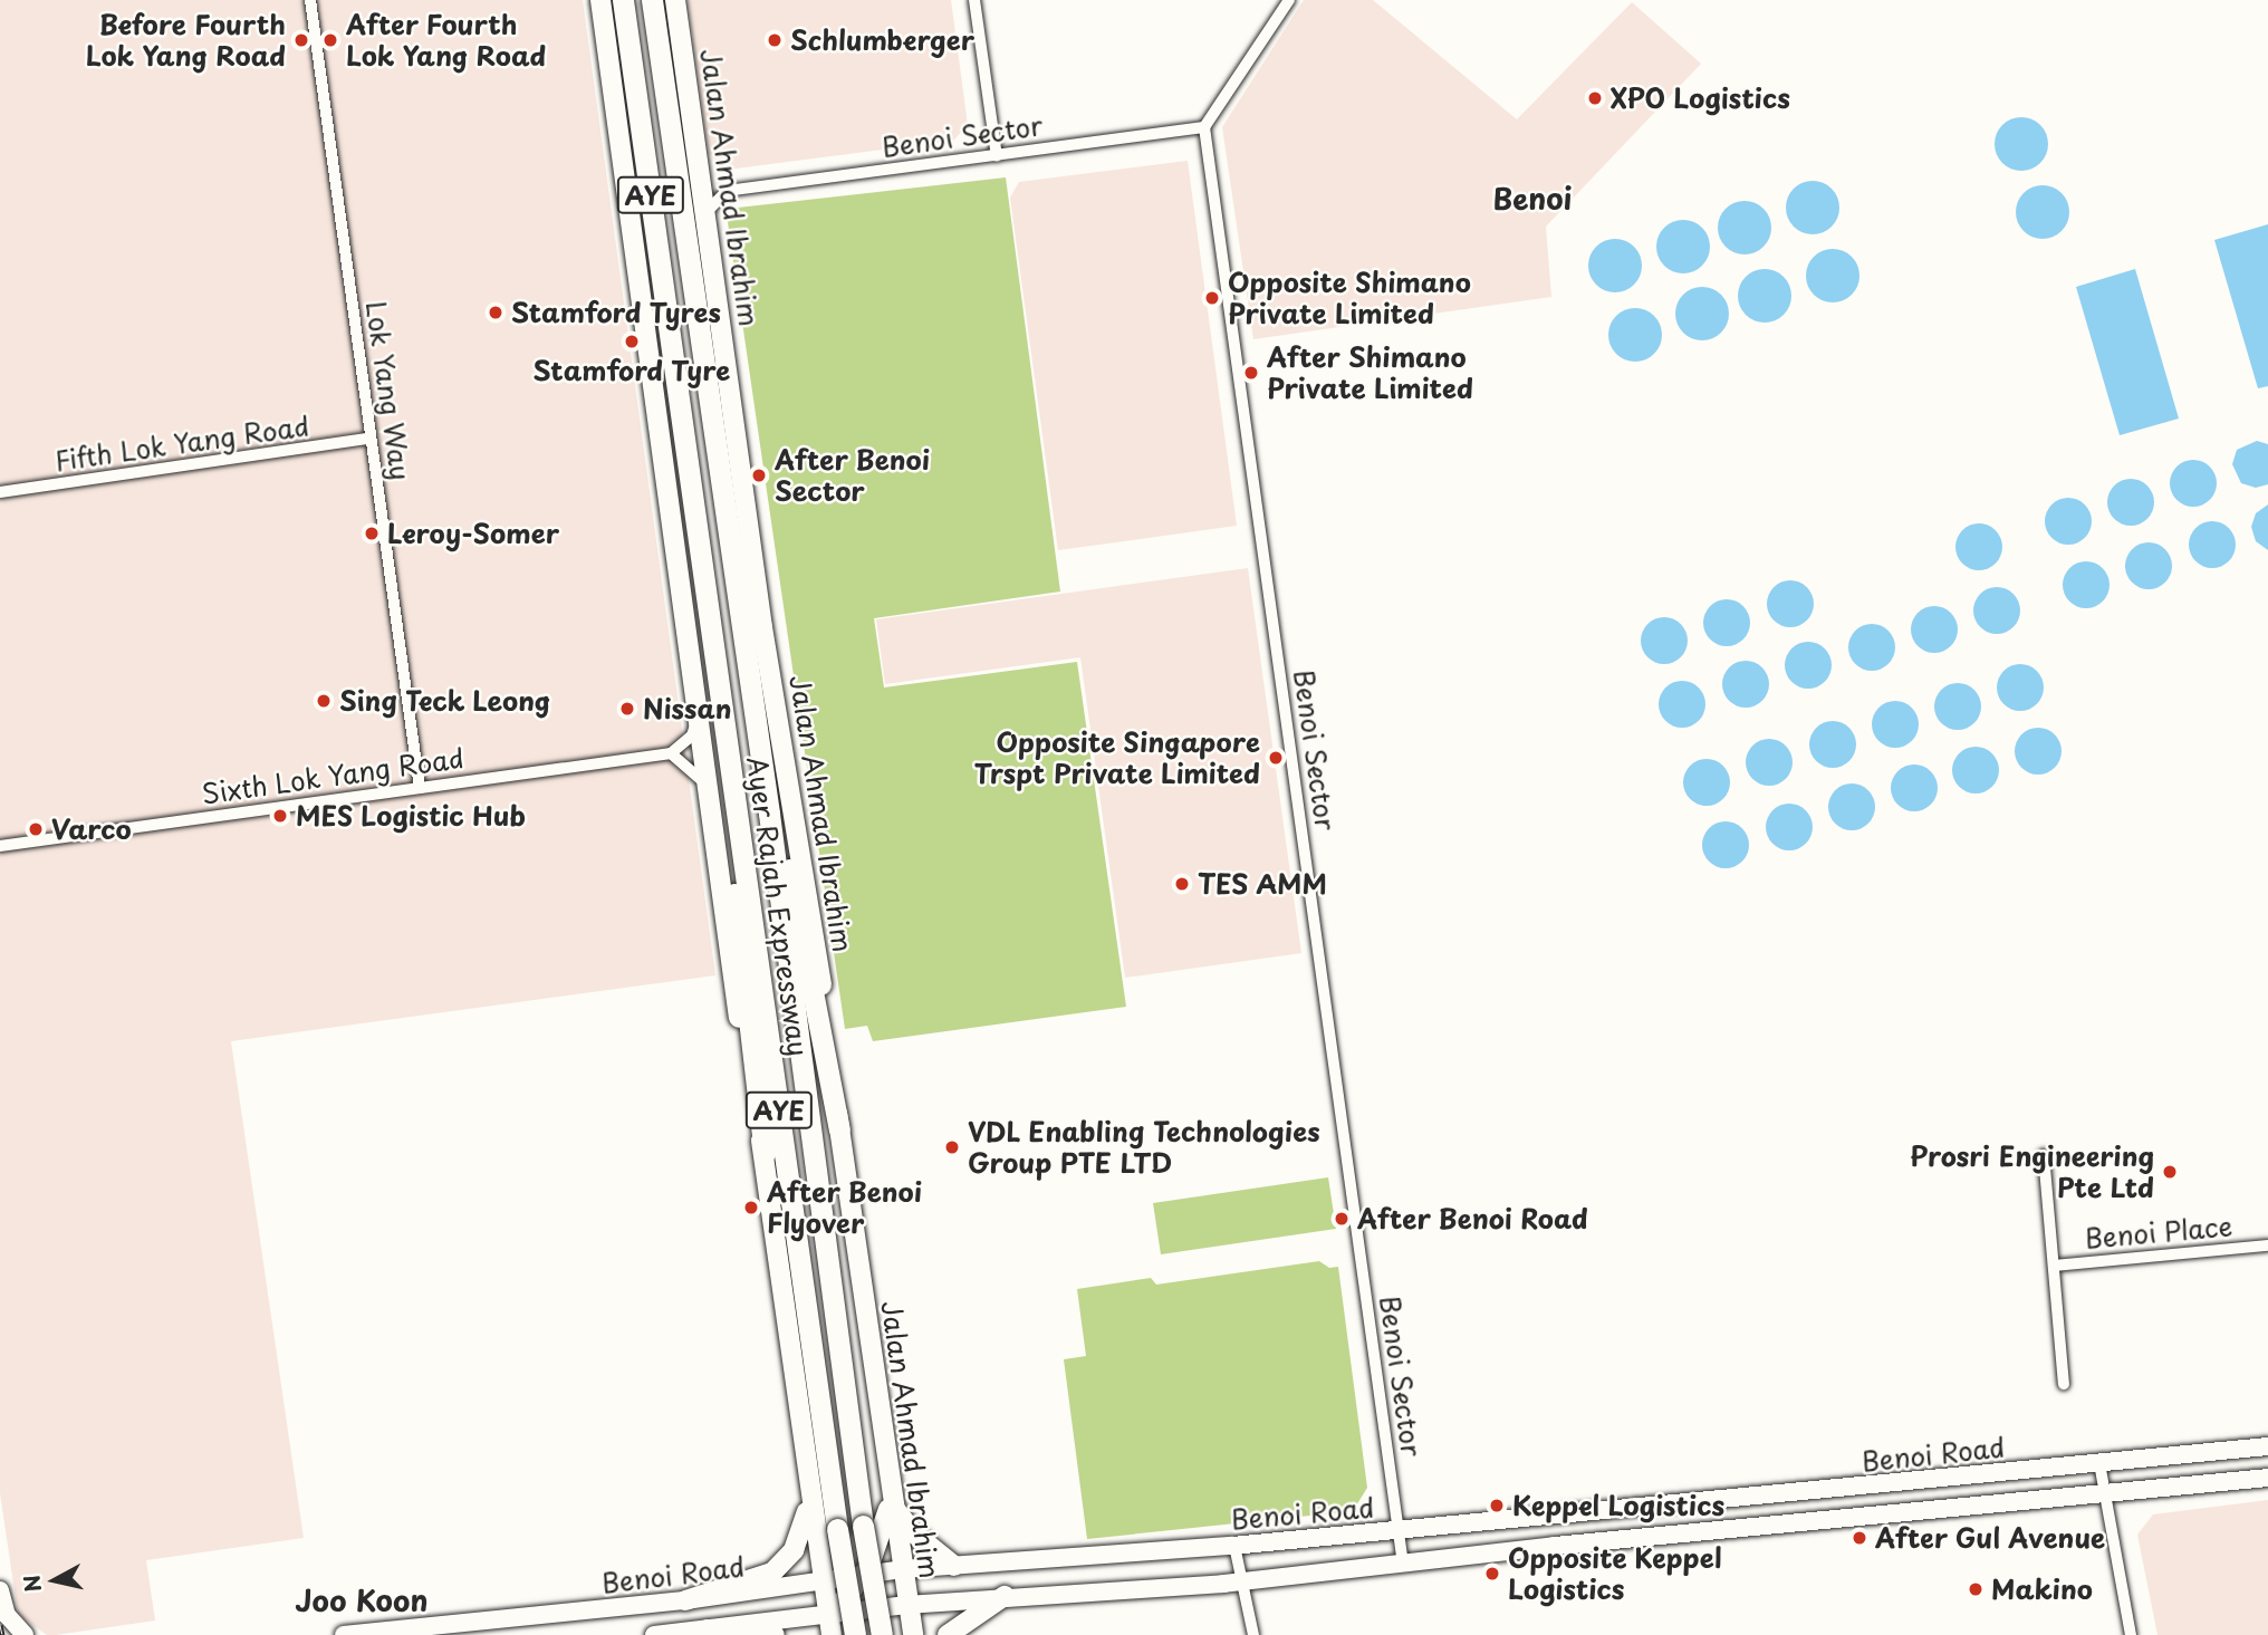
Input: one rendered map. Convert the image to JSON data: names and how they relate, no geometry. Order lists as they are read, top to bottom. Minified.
{"streets":{"highway":["AYE","Ayer Rajah Expressway"],"main road":["Jalan Ahmad Ibrahim","Benoi Road"],"street":["Benoi Sector","Lok Yang Way","Fifth Lok Yang Road","Sixth Lok Yang Road","Benoi Place"]},"crossings":[["Benoi Sector","Benoi Road"],["Jalan Ahmad Ibrahim","Benoi Road"],["Lok Yang Way","Fifth Lok Yang Road"],["Lok Yang Way","Sixth Lok Yang Road"]],"districts":["Benoi","Joo Koon"],"places":["Before Fourth Lok Yang Road","After Fourth Lok Yang Road","Schlumberger","XPO Logistics","Opposite Shimano Private Limited","Stamford Tyres","Stamford Tyre","After Shimano Private Limited","After Benoi Sector","Leroy-Somer","Sing Teck Leong","Nissan","Opposite Singapore Trspt Private Limited","MES Logistic Hub","Varco","TES AMM","VDL Enabling Technologies Group PTE LTD","Prosri Engineering Pte Ltd","After Benoi Flyover","After Benoi Road","Keppel Logistics","After Gul Avenue","Opposite Keppel Logistics","Makino"],"north":"left"}
